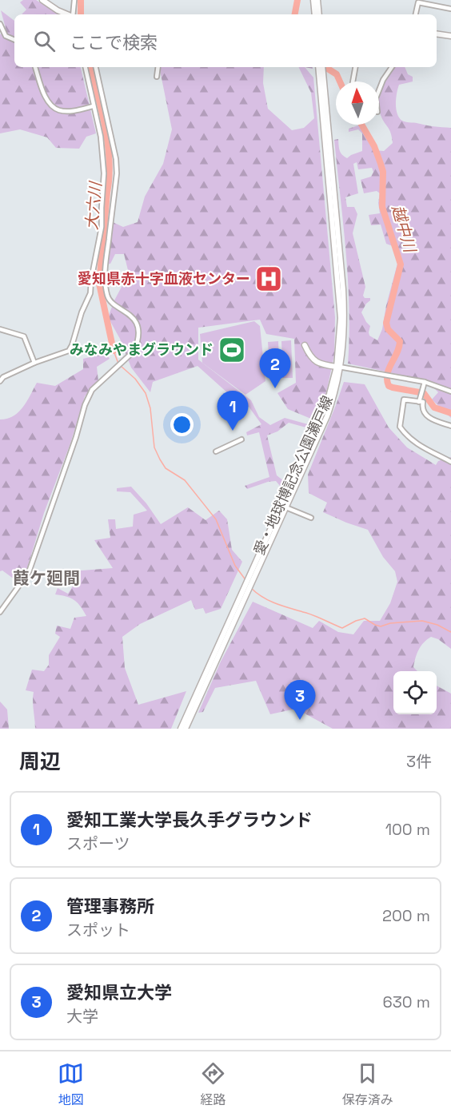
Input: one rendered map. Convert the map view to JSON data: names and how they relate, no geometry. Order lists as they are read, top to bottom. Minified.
{"streets":{"main road":["愛・地球博記念公園瀬戸線"]},"districts":["葭ケ廻間"],"water":["大六川","越中川"],"places":{"hospital":["愛知県赤十字血液センター"],"sports":["みなみやまグラウンド"]},"north":"top","page":{"search":"ここで検索","pins":["2","1","3"],"heading":["周辺","3件"],"list":[{"mark":"1","name":"愛知工業大学長久手グラウンド","note":"スポーツ","value":"100 m"},{"mark":"2","name":"管理事務所","note":"スポット","value":"200 m"},{"mark":"3","name":"愛知県立大学","note":"大学","value":"630 m"}],"nav":["地図","経路","保存済み"]}}
